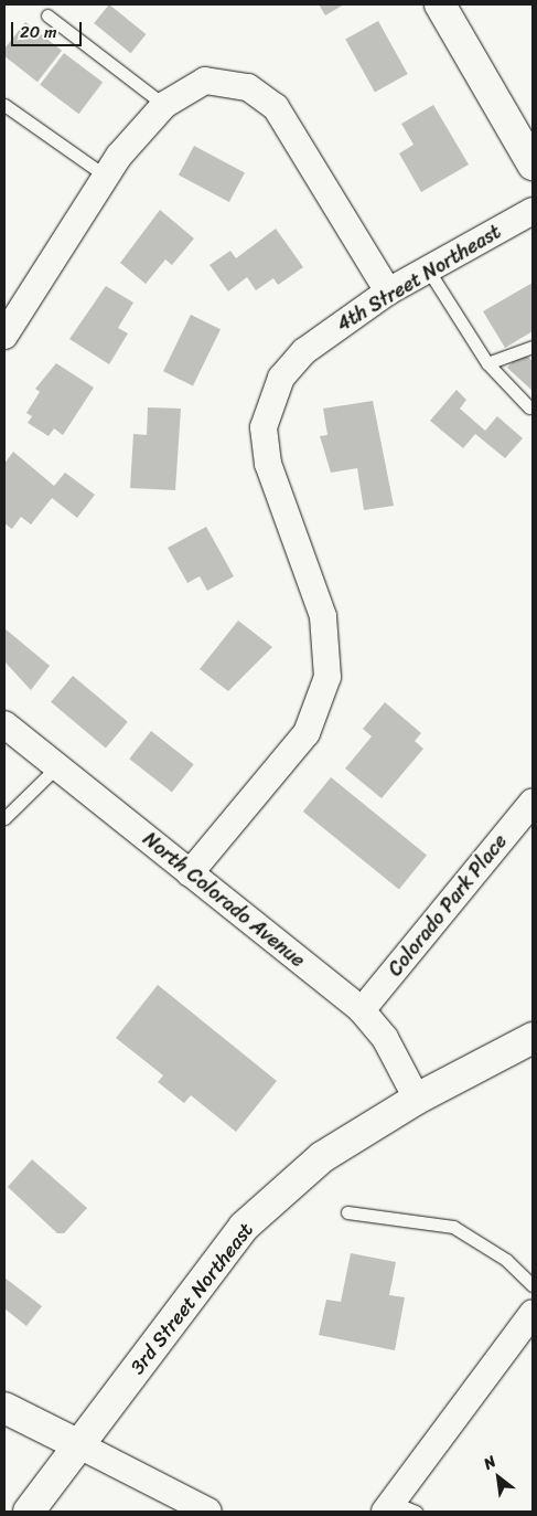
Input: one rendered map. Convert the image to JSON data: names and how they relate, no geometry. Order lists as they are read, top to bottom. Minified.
{"streets":{"main road":["3rd Street Northeast"],"street":["4th Street Northeast","North Colorado Avenue","Colorado Park Place"]},"crossings":[["4th Street Northeast","North Colorado Avenue"],["North Colorado Avenue","Colorado Park Place"],["North Colorado Avenue","3rd Street Northeast"]],"scale_bar":"20 m","north":"top left"}
